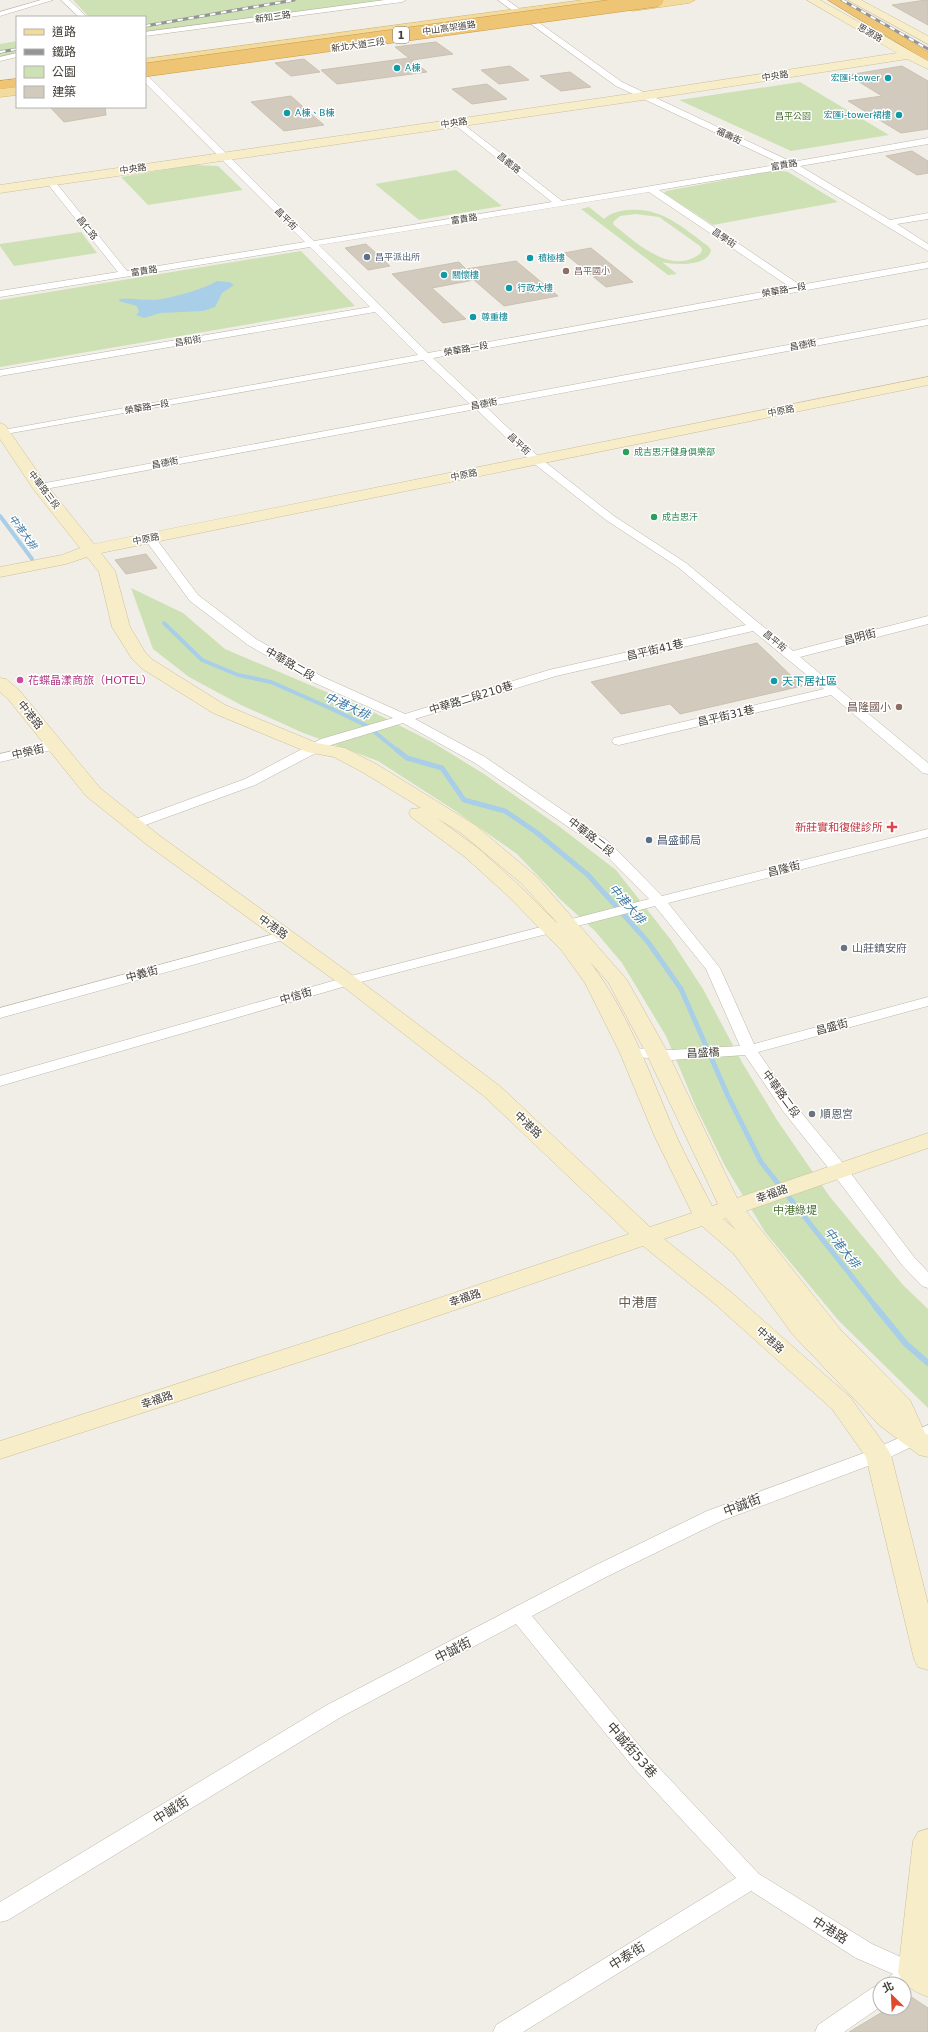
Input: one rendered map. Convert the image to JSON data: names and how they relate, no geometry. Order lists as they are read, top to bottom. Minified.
{"streets":{"highway":["中山高架道路","1"],"main road":["新北大道三段"],"street":["新知三路","思源路","中央路","福壽街","昌義路","富貴路","昌平街","昌仁路","昌學街","榮華路一段","昌和街","昌德街","中原路","中華路三段","昌明街","昌平街41巷","中華路二段","中華路二段210巷","中港路","昌平街31巷","中榮街","昌隆街","中義街","中信街","昌盛街","昌盛橋","幸福路","中誠街","中誠街53巷","中泰街"]},"crossings":[["思源路","中央路"],["新北大道三段","福壽街"],["中央路","福壽街"],["中央路","昌義路"],["中央路","昌平街"],["中央路","昌仁路"],["福壽街","富貴路"],["昌義路","富貴路"],["富貴路","昌平街"],["富貴路","昌仁路"],["富貴路","昌學街"],["昌平街","榮華路一段"],["昌平街","昌和街"],["昌平街","昌德街"],["昌平街","中原路"],["昌平街","昌明街"],["昌平街","昌平街41巷"],["昌平街","昌平街31巷"],["昌學街","榮華路一段"],["榮華路一段","中華路三段"],["昌德街","中華路三段"],["中原路","中華路三段"],["中原路","中華路二段"],["昌平街41巷","中華路二段210巷"],["中華路二段","中華路二段210巷"],["中華路二段","昌隆街"],["中華路二段","昌盛街"],["中華路二段","昌盛橋"],["中華路二段","幸福路"],["中華路二段210巷","中港路"],["中港路","中榮街"],["中港路","中義街"],["中港路","中信街"],["中港路","幸福路"],["中港路","中誠街"],["中港路","中誠街53巷"],["中港路","中泰街"],["昌隆街","中信街"],["昌盛街","昌盛橋"],["中誠街","中誠街53巷"],["中誠街53巷","中泰街"]],"districts":["中港厝"],"water":["中港大排"],"parks":["昌平公園","中港綠堤"],"places":{"other":["A棟","宏匯i-tower","A棟、B棟","宏匯i-tower裙樓","昌平派出所","積極樓","昌平國小","關懷樓","行政大樓","尊重樓","成吉思汗健身俱樂部","成吉思汗","花蝶晶漾商旅（HOTEL）","天下居社區","昌隆國小","昌盛郵局","山莊鎮安府","順恩宮"],"health":["新莊實和復健診所"]},"legend":["道路","鐵路","公園","建築"],"north":"top left"}
